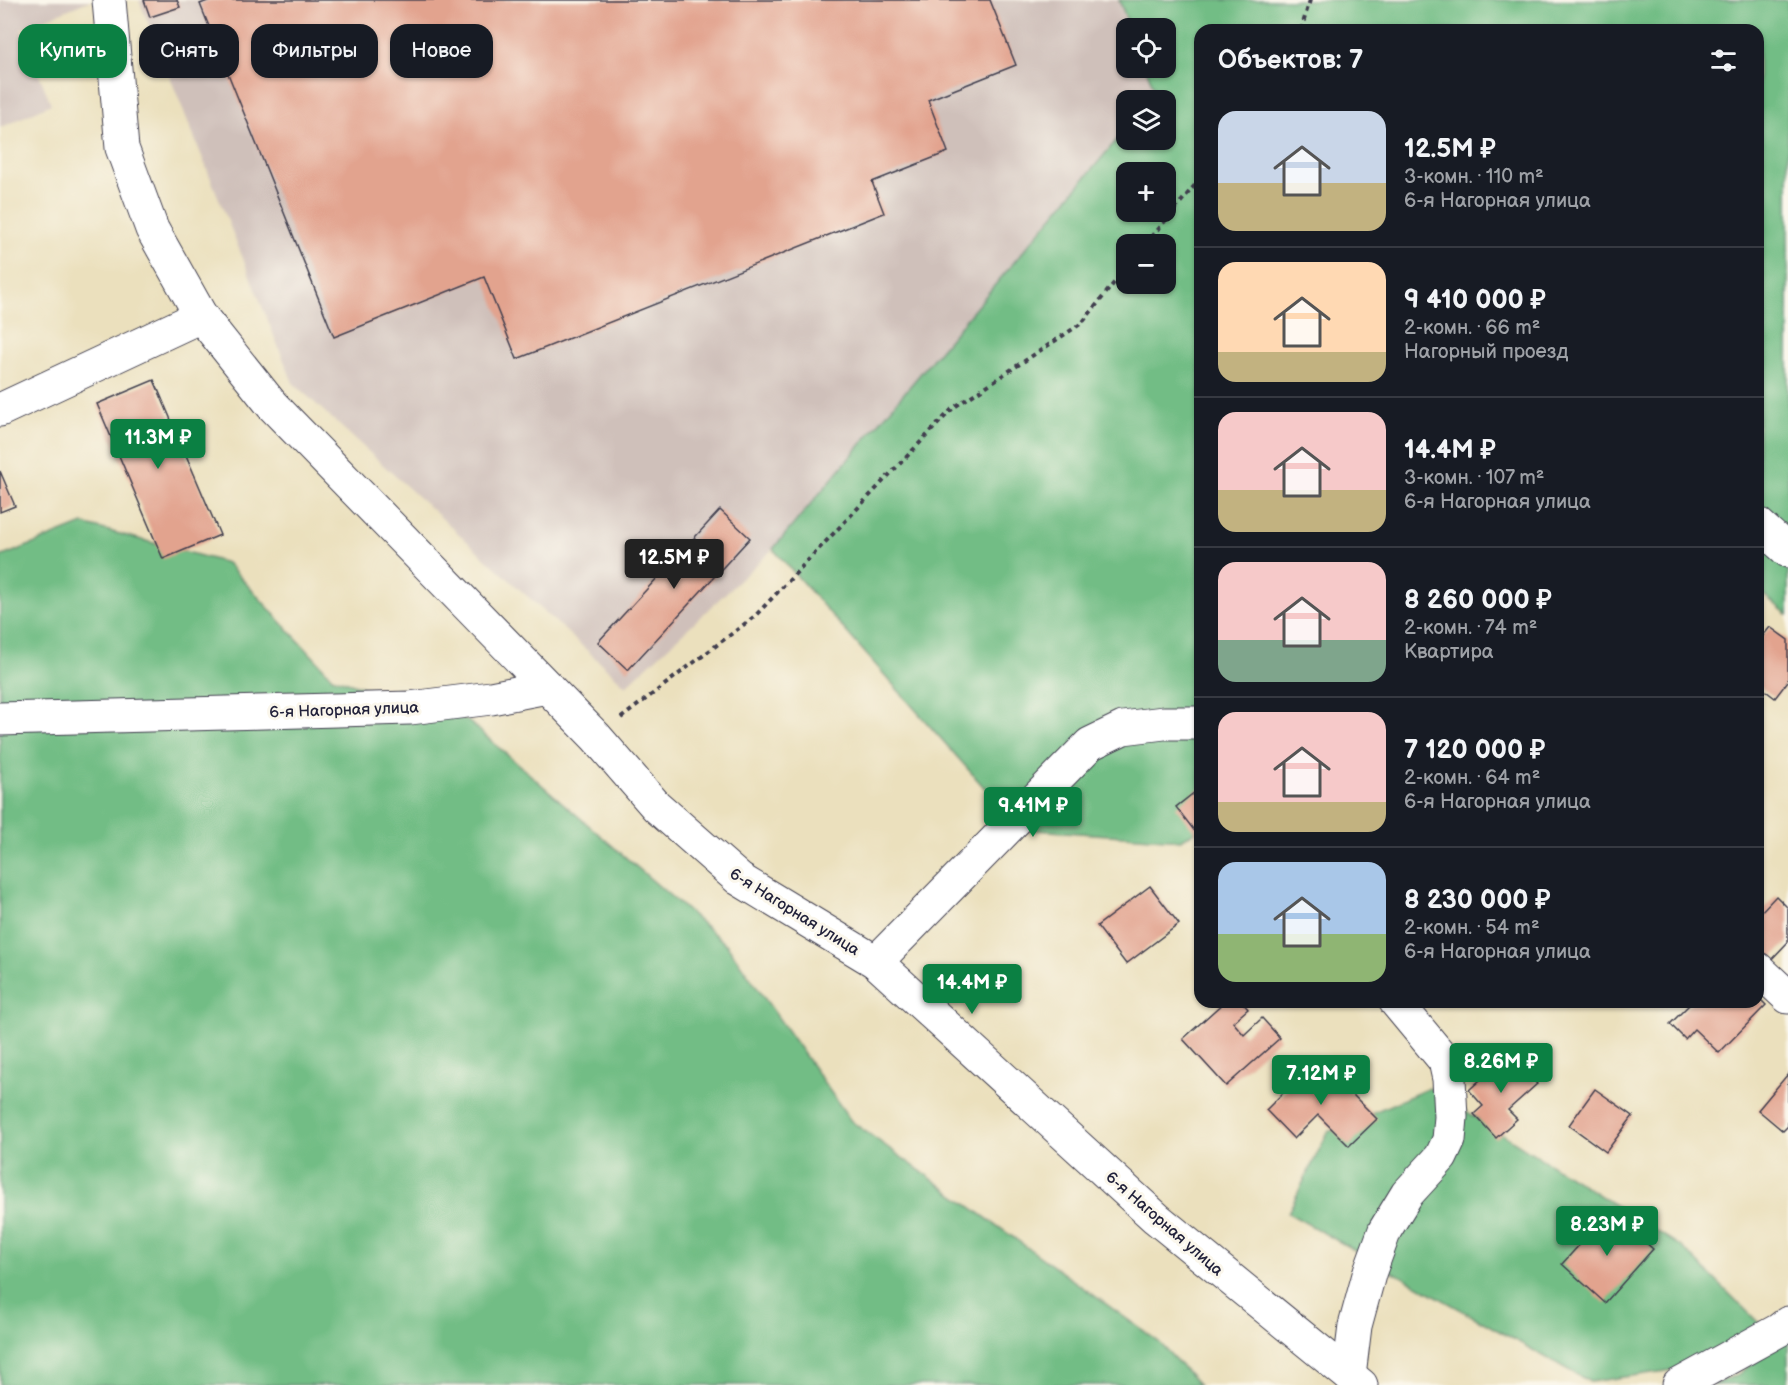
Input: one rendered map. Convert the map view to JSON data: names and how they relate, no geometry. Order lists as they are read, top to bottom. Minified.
{"streets":{"street":["6-я Нагорная улица"]},"page":{"map_buttons":["+","−"],"chip":["Купить","Снять","Фильтры","Новое"],"heading":"Объектов: 7","list":[{"name":"12.5M ₽","note":"3-комн. · 110 m² · 6-я Нагорная улица"},{"name":"9 410 000 ₽","note":"2-комн. · 66 m² · Нагорный проезд"},{"name":"14.4M ₽","note":"3-комн. · 107 m² · 6-я Нагорная улица"},{"name":"8 260 000 ₽","note":"2-комн. · 74 m² · Квартира"},{"name":"7 120 000 ₽","note":"2-комн. · 64 m² · 6-я Нагорная улица"},{"name":"8 230 000 ₽","note":"2-комн. · 54 m² · 6-я Нагорная улица"}],"price":["11.3M ₽","12.5M ₽","9.41M ₽","14.4M ₽","8.26M ₽","7.12M ₽","8.23M ₽"]}}
